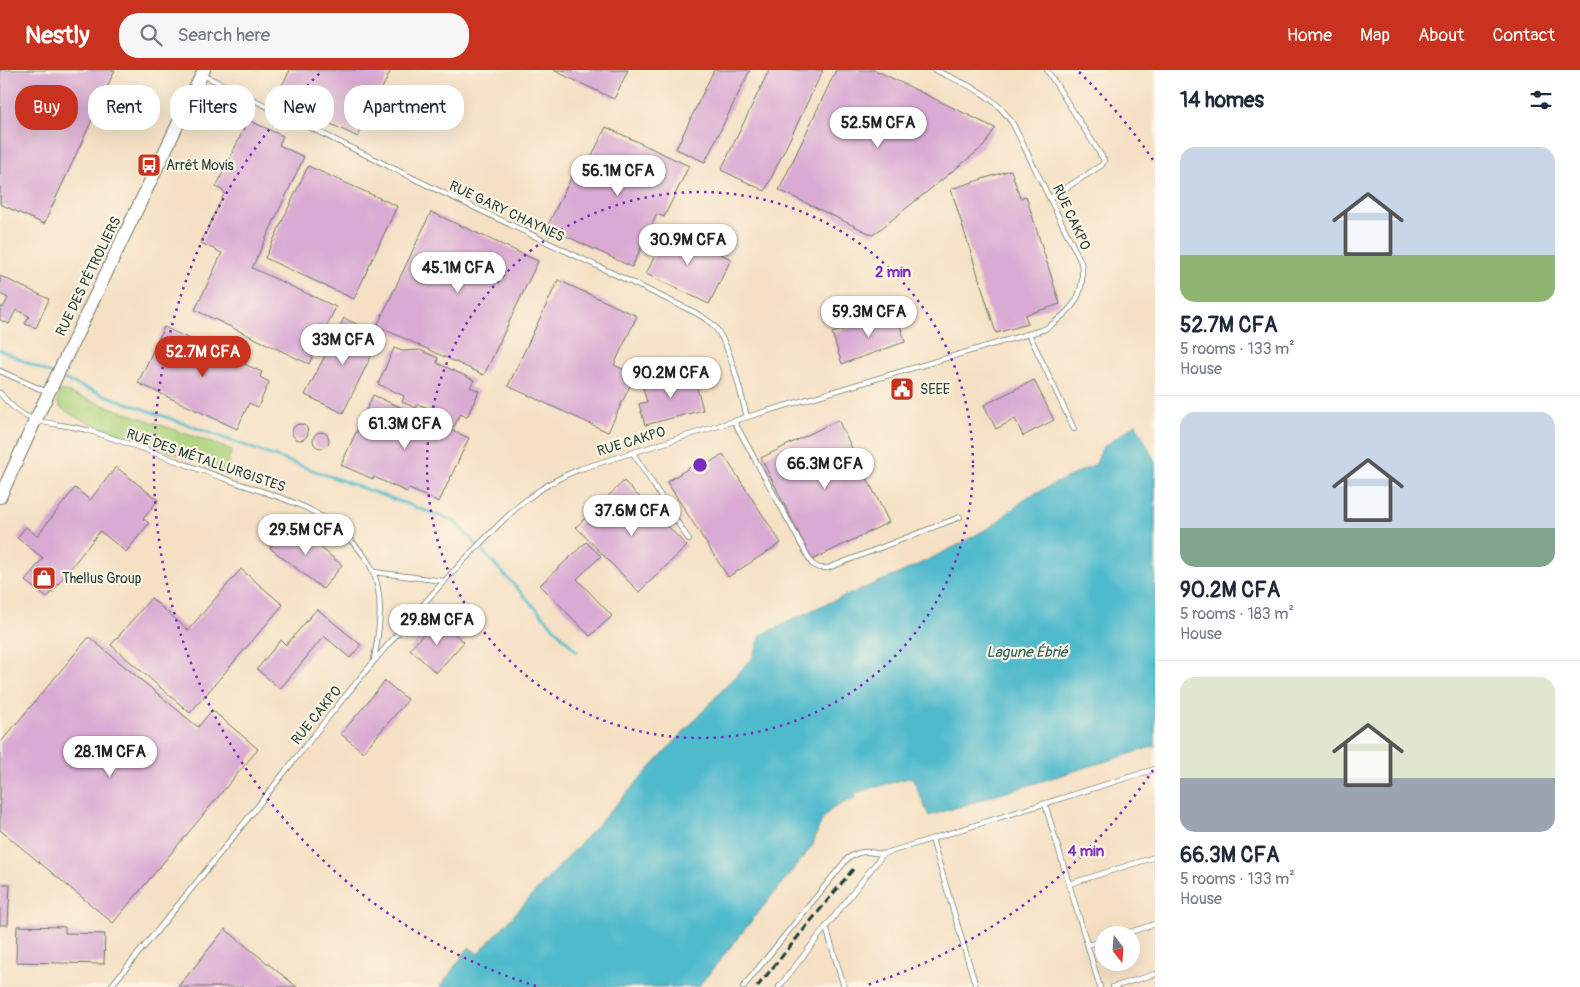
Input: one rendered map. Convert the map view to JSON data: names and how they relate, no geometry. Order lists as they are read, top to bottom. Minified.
{"streets":{"street":["RUE DES PÉTROLIERS"],"lane":["RUE GARY CHAYNES","RUE CAKPO","RUE DES MÉTALLURGISTES"]},"crossings":[["RUE GARY CHAYNES","RUE CAKPO"],["RUE GARY CHAYNES","RUE DES PÉTROLIERS"],["RUE CAKPO","RUE DES MÉTALLURGISTES"],["RUE DES PÉTROLIERS","RUE DES MÉTALLURGISTES"]],"water":["Lagune Ébrié"],"places":{"bus stop":["Arrêt Movis"],"public building":["SEEE"],"shop":["Thellus Group"]},"north":"bottom","page":{"header":"Nestly","search":"Search here","nav":["Home","Map","About","Contact"],"heading":"14 homes","chip":["Buy","Rent","Filters","New","Apartment"],"price":["52.5M CFA","56.1M CFA","30.9M CFA","45.1M CFA","59.3M CFA","33M CFA","52.7M CFA","90.2M CFA","61.3M CFA","66.3M CFA","37.6M CFA","29.5M CFA","29.8M CFA","28.1M CFA"],"list":[{"name":"52.7M CFA","note":"5 rooms · 133 m² · House"},{"name":"90.2M CFA","note":"5 rooms · 183 m² · House"},{"name":"66.3M CFA","note":"5 rooms · 133 m² · House"}]},"rings":["2 min","4 min"]}
